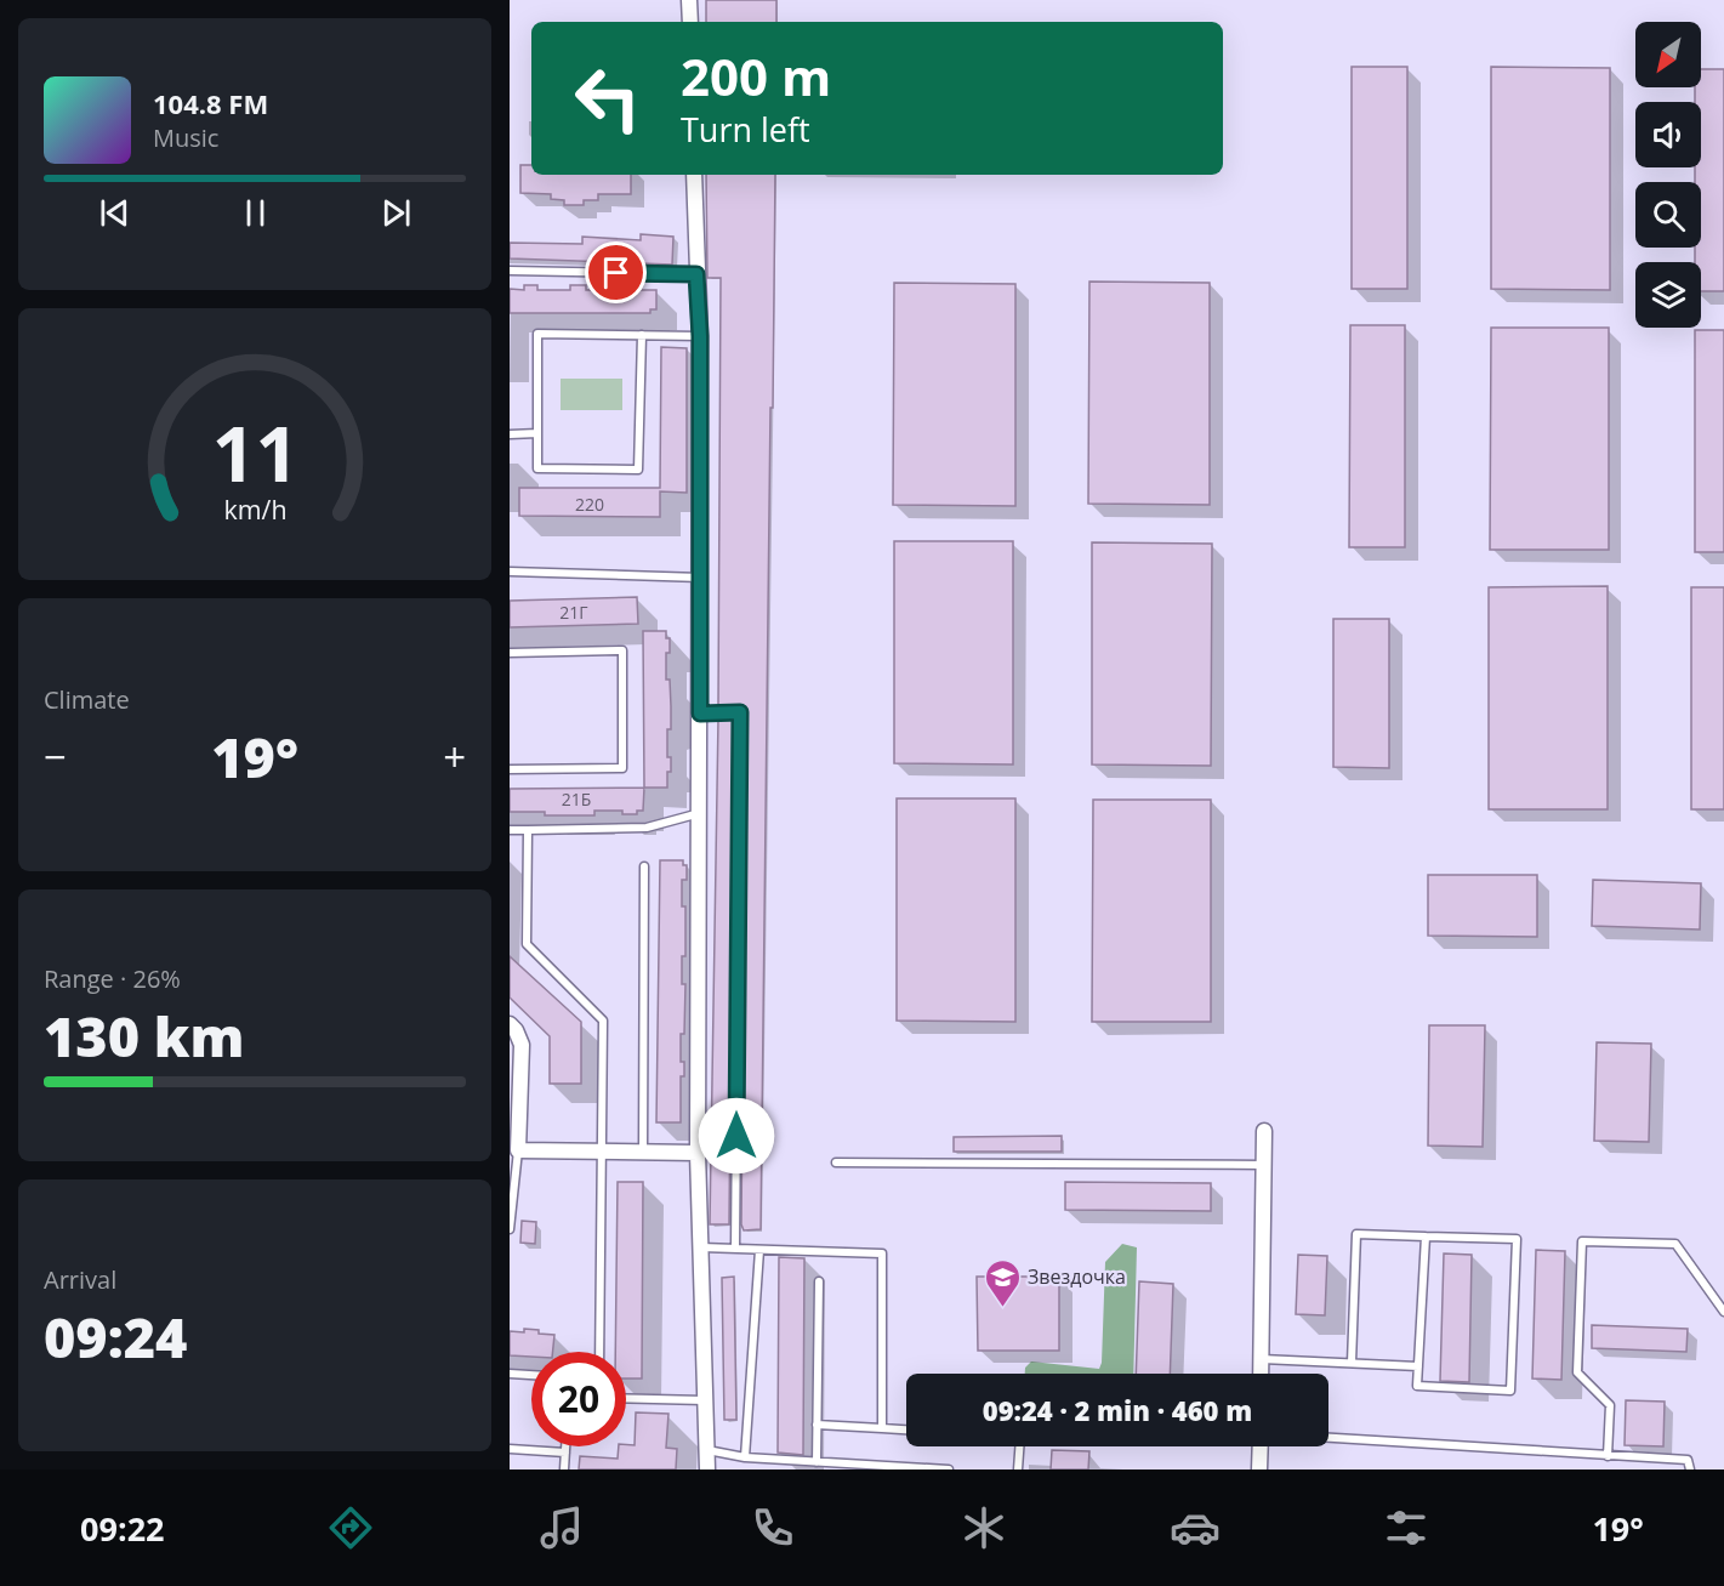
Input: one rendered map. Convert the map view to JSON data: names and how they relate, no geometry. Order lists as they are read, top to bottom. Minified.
{"places":{"school or university":["Звездочка"]},"house_numbers":["220","21Г","21Б"],"north":"bottom left","page":{"turn":["200 m","Turn left"],"song":["104.8 FM","Music"],"tile":["Climate",["Range · 26%","130 km"],["Arrival","09:24"]],"heat":["−","19°","+"],"limit":"20","trip":"09:24 · 2 min · 460 m","tabs":["09:22","19°"],"gauge":["11","km/h"]}}
